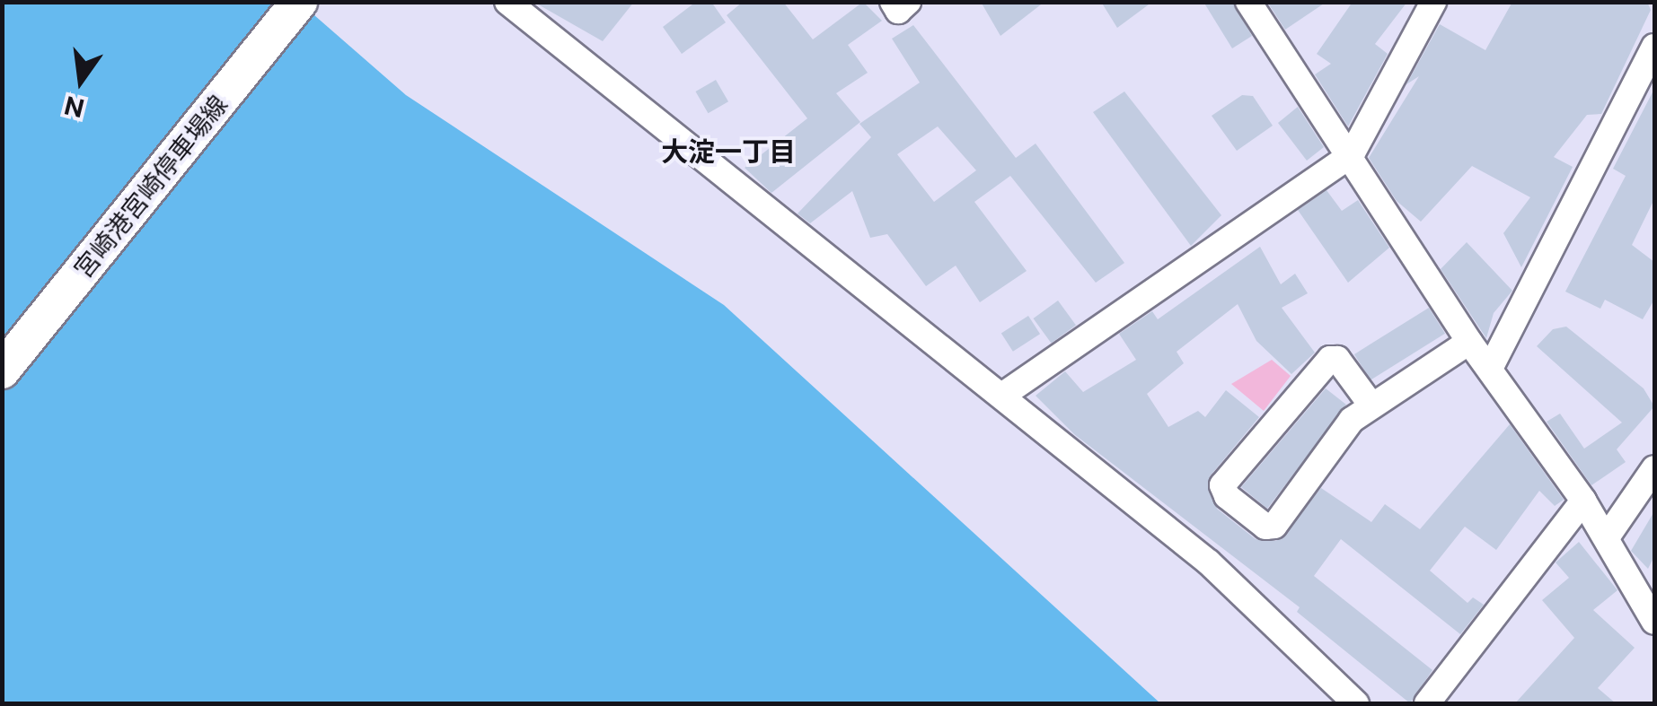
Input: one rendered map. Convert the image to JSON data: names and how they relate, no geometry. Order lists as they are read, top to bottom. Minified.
{"streets":{"main road":["宮崎港宮崎停車場線"]},"districts":["大淀一丁目"],"north":"bottom"}
